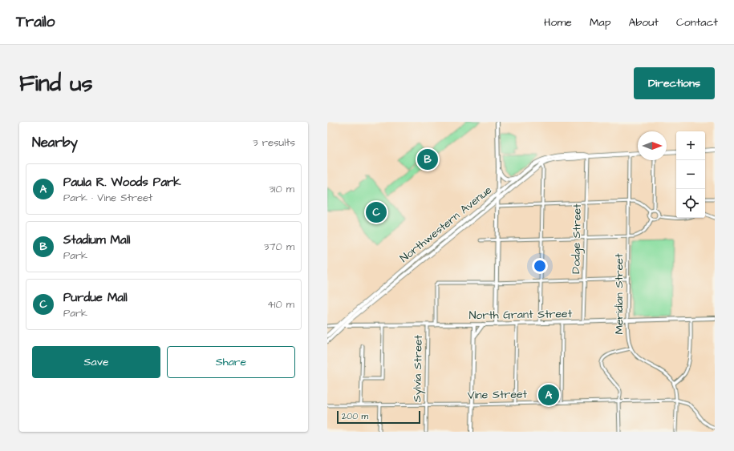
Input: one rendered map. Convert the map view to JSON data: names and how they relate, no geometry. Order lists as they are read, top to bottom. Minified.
{"streets":{"main road":["Northwestern Avenue"],"street":["Dodge Street","Meridian Street","North Grant Street","Sylvia Street","Vine Street"]},"crossings":[["Northwestern Avenue","Dodge Street"],["Northwestern Avenue","Meridian Street"],["Northwestern Avenue","North Grant Street"],["Dodge Street","North Grant Street"],["Meridian Street","North Grant Street"],["North Grant Street","Sylvia Street"],["Sylvia Street","Vine Street"]],"scale_bar":"200 m","north":"right","page":{"header":"Trailo","nav":["Home","Map","About","Contact"],"buttons":["Directions",["Save","Share"]],"title":"Find us","heading":["Nearby","3 results"],"map_buttons":["+","−"],"pins":["B","C","A"],"list":[{"mark":"A","name":"Paula R. Woods Park","note":"Park · Vine Street","value":"310 m"},{"mark":"B","name":"Stadium Mall","note":"Park","value":"370 m"},{"mark":"C","name":"Purdue Mall","note":"Park","value":"410 m"}],"scale":"200 m"}}
